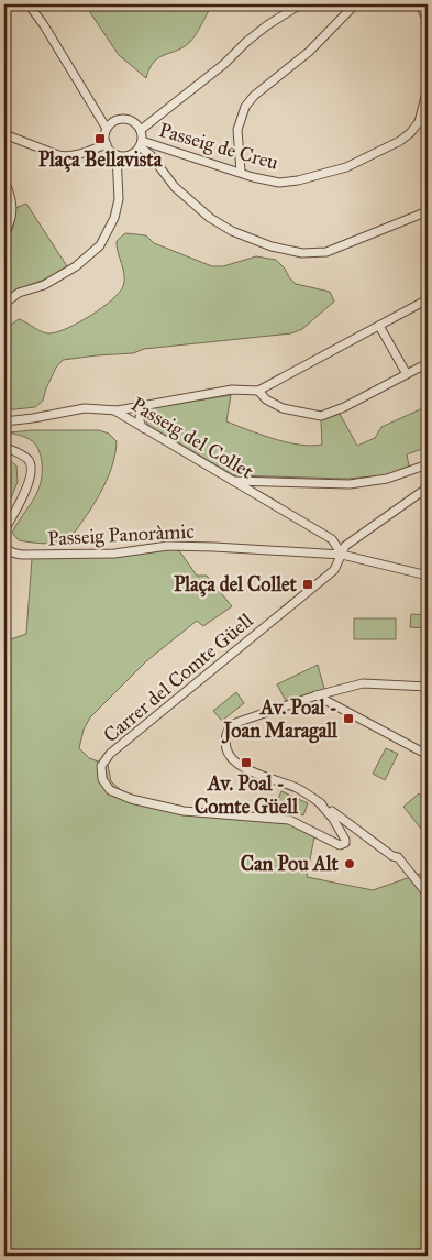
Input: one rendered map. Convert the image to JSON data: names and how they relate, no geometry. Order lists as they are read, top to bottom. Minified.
{"streets":{"street":["Passeig de Creu","Passeig del Collet","Passeig Panoràmic","Carrer del Comte Güell"]},"crossings":[["Passeig del Collet","Passeig Panoràmic"],["Passeig del Collet","Carrer del Comte Güell"],["Passeig Panoràmic","Carrer del Comte Güell"]],"places":{"transit":["Plaça Bellavista","Plaça del Collet","Av. Poal - Joan Maragall","Av. Poal - Comte Güell"],"other":["Can Pou Alt"]}}
